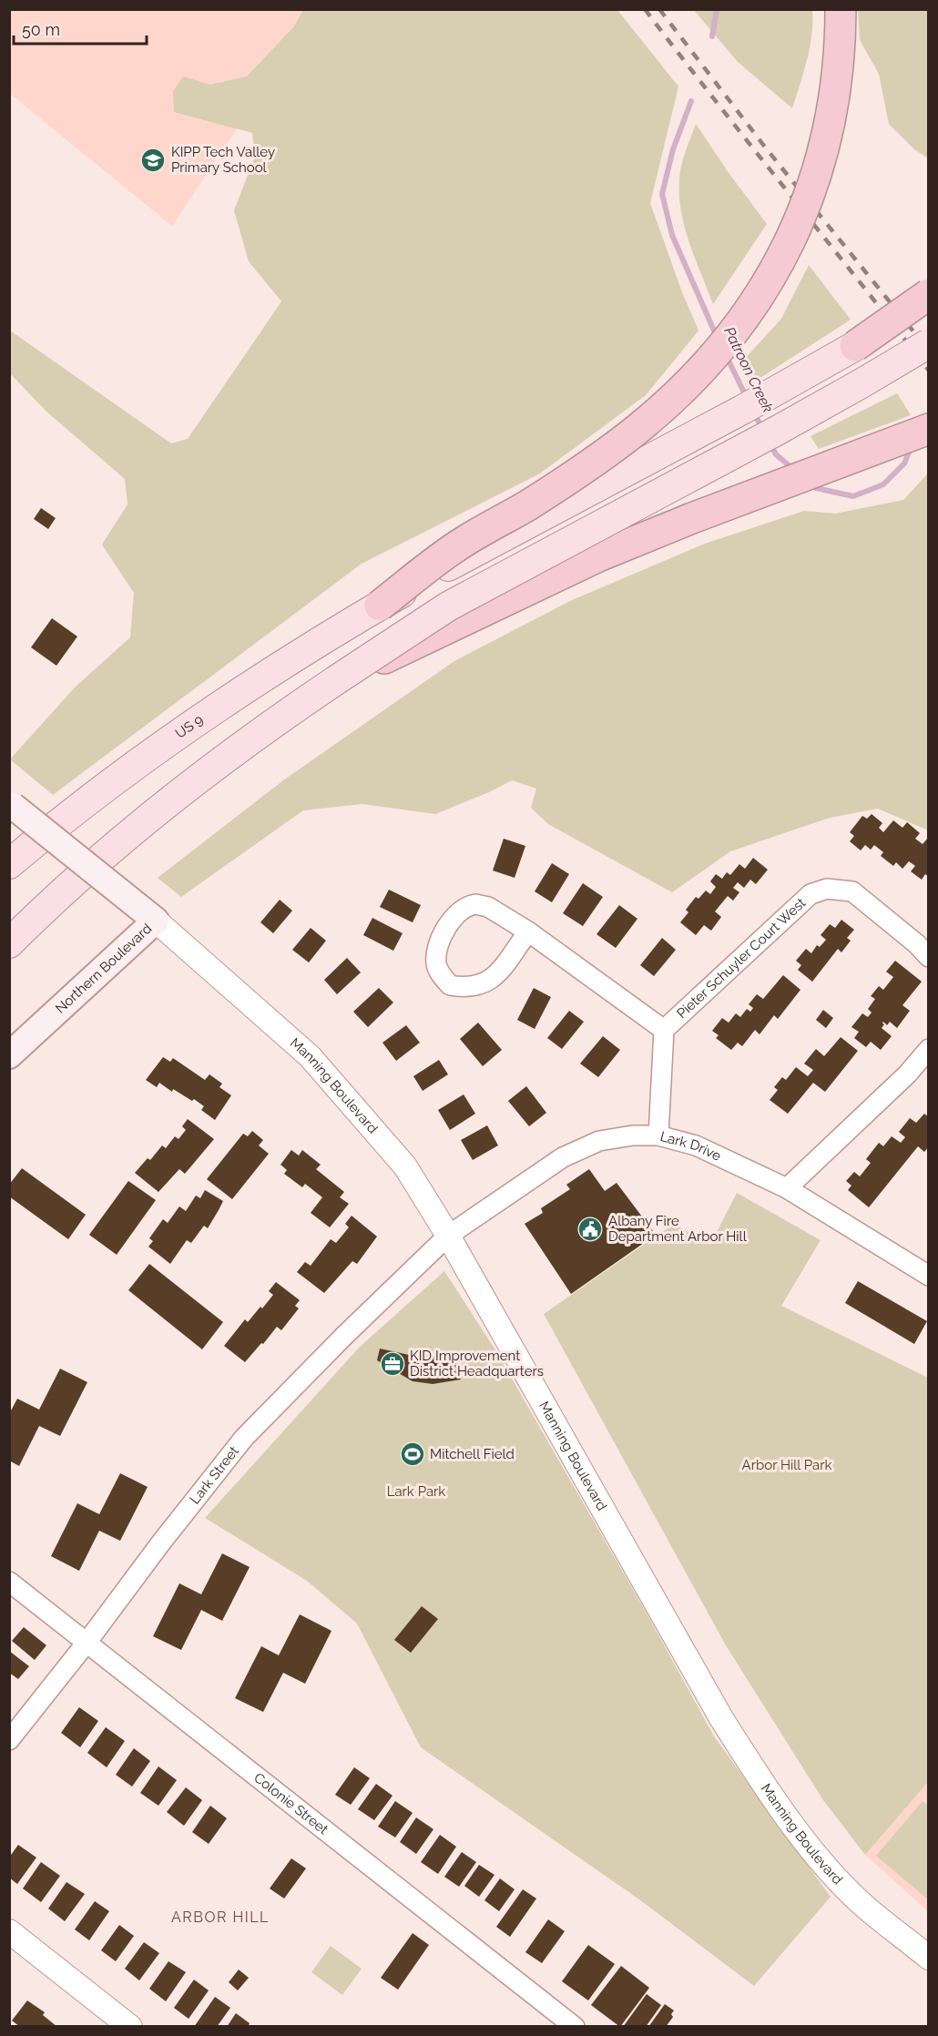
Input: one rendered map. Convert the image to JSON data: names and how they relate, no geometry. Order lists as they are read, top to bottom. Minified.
{"streets":{"main road":["US 9","Northern Boulevard"],"street":["Pieter Schuyler Court West","Manning Boulevard","Lark Drive","Lark Street","Colonie Street"]},"crossings":[["Pieter Schuyler Court West","Lark Drive"],["Northern Boulevard","Manning Boulevard"],["Manning Boulevard","Lark Drive"],["Manning Boulevard","Lark Street"],["Lark Drive","Lark Street"],["Lark Street","Colonie Street"]],"districts":["ARBOR HILL"],"water":["Patroon Creek"],"parks":["Arbor Hill Park","Lark Park"],"places":{"school or university":["KIPP Tech Valley Primary School"],"public building":["Albany Fire Department Arbor Hill"],"office":["KID Improvement District Headquarters"],"sports":["Mitchell Field"]},"scale_bar":"50 m"}
